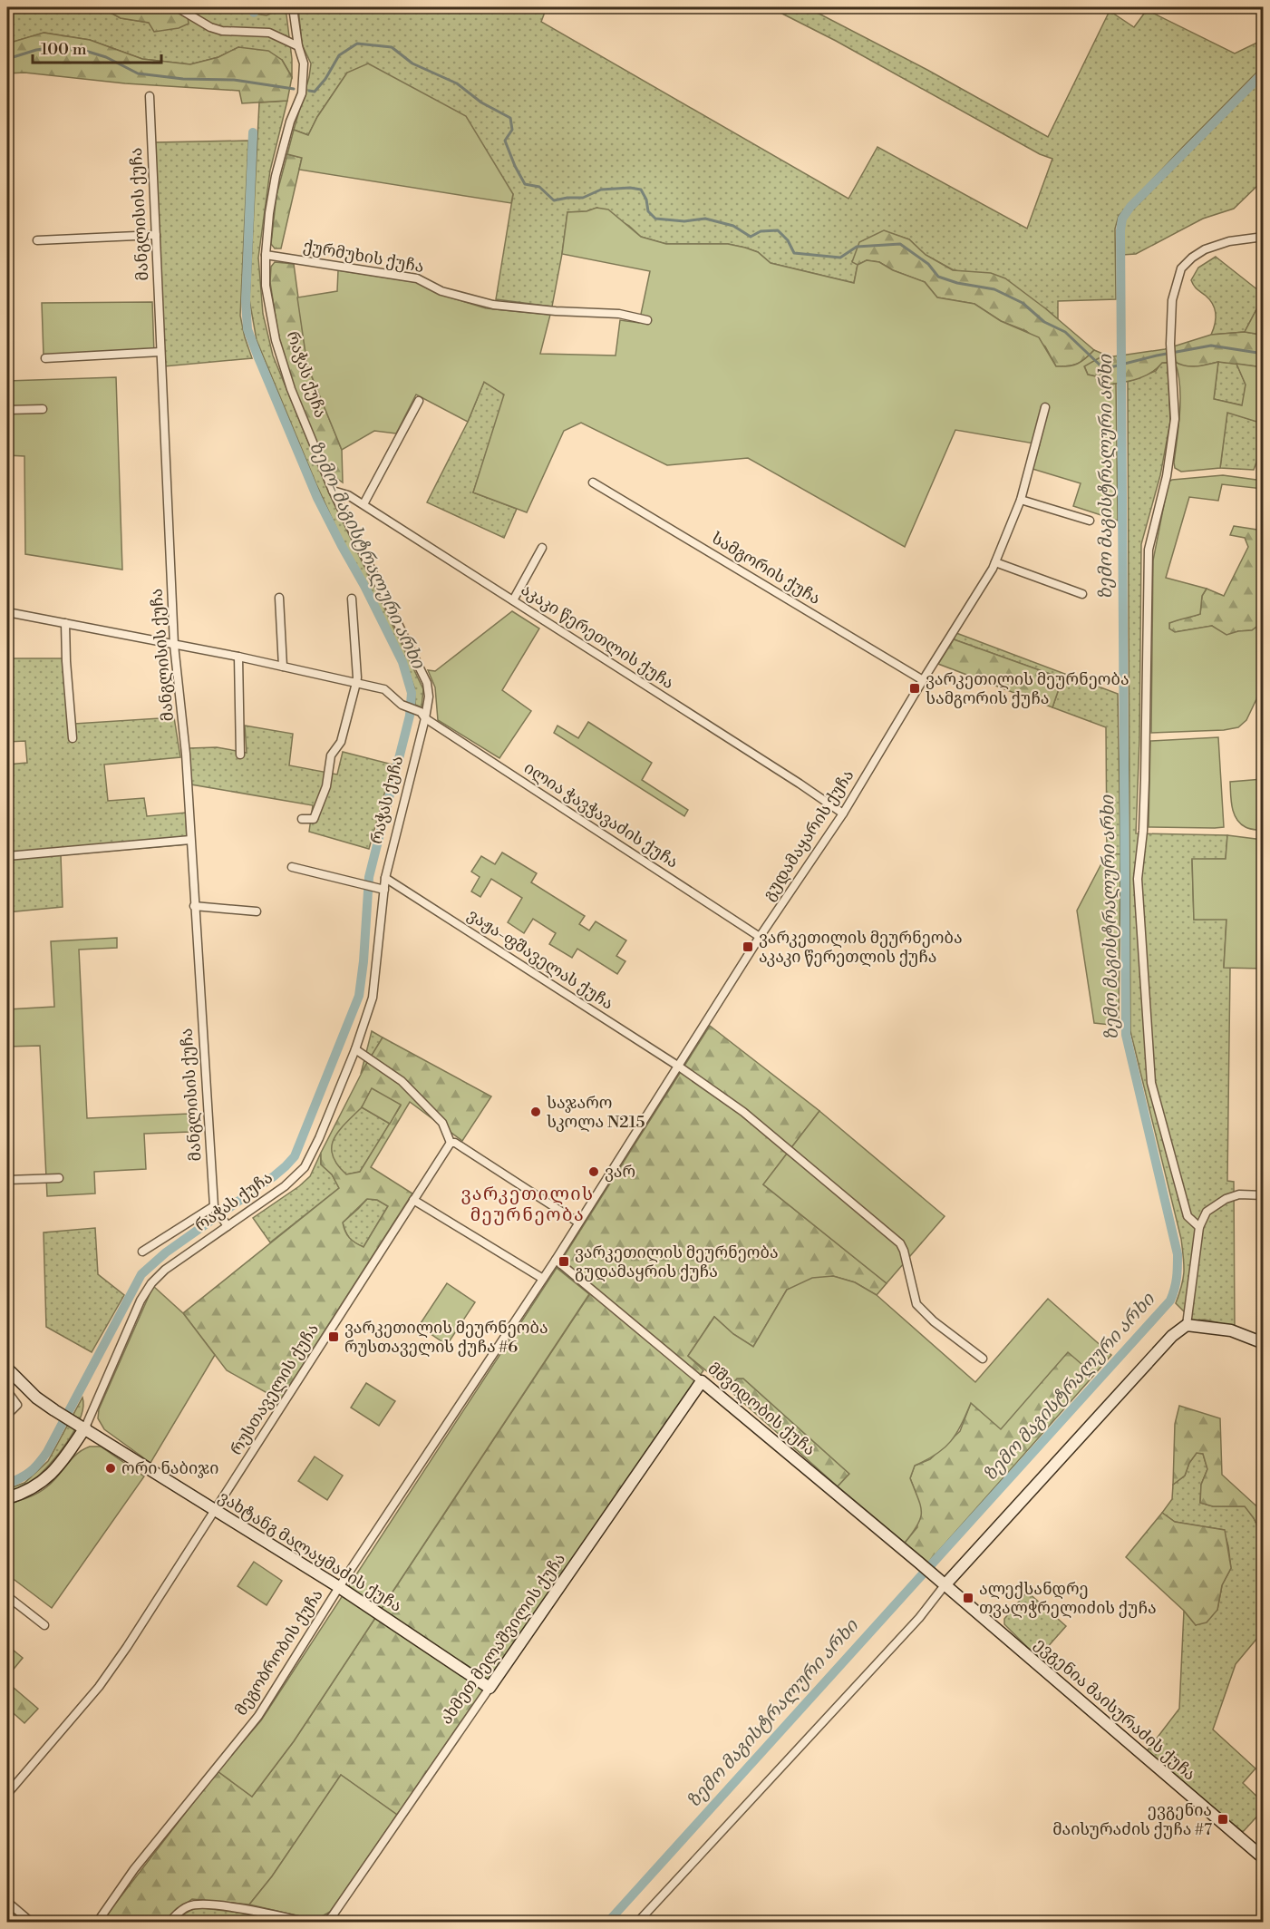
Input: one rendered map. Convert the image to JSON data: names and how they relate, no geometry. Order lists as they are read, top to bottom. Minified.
{"streets":{"street":["მანგლისის ქუჩა","ქურმუხის ქუჩა","რაჭას ქუჩა","სამგორის ქუჩა","აკაკი წერეთლის ქუჩა","ილია ჭავჭავაძის ქუჩა","გუდამაყარის ქუჩა","ვაჟა-ფშაველას ქუჩა","რუსთაველის ქუჩა","მშვიდობის ქუჩა","ვახტანგ მალაყმაძის ქუჩა","ახმეთ მელაშვილის ქუჩა","მეგობრობის ქუჩა","ევგენია მაისურაძის ქუჩა"]},"crossings":[["მანგლისის ქუჩა","ილია ჭავჭავაძის ქუჩა"],["ქურმუხის ქუჩა","რაჭას ქუჩა"],["რაჭას ქუჩა","აკაკი წერეთლის ქუჩა"],["რაჭას ქუჩა","ილია ჭავჭავაძის ქუჩა"],["რაჭას ქუჩა","ვაჟა-ფშაველას ქუჩა"],["რაჭას ქუჩა","ვახტანგ მალაყმაძის ქუჩა"],["სამგორის ქუჩა","გუდამაყარის ქუჩა"],["აკაკი წერეთლის ქუჩა","გუდამაყარის ქუჩა"],["ილია ჭავჭავაძის ქუჩა","გუდამაყარის ქუჩა"],["გუდამაყარის ქუჩა","ვაჟა-ფშაველას ქუჩა"],["გუდამაყარის ქუჩა","მშვიდობის ქუჩა"],["გუდამაყარის ქუჩა","მეგობრობის ქუჩა"],["რუსთაველის ქუჩა","ვახტანგ მალაყმაძის ქუჩა"],["მშვიდობის ქუჩა","ახმეთ მელაშვილის ქუჩა"],["მშვიდობის ქუჩა","მეგობრობის ქუჩა"],["მშვიდობის ქუჩა","ევგენია მაისურაძის ქუჩა"],["ვახტანგ მალაყმაძის ქუჩა","ახმეთ მელაშვილის ქუჩა"],["ვახტანგ მალაყმაძის ქუჩა","მეგობრობის ქუჩა"]],"districts":["ვარკეთილის მეურნეობა"],"water":["ზემო მაგისტრალური არხი","ზემო-მაგისტრალური არხი"],"places":{"transit":["ვარკეთილის მეურნეობა სამგორის ქუჩა","ვარკეთილის მეურნეობა აკაკი წერეთლის ქუჩა","ვარკეთილის მეურნეობა გუდამაყრის ქუჩა","ვარკეთილის მეურნეობა რუსთაველის ქუჩა #6","ალექსანდრე თვალჭრელიძის ქუჩა","ევგენია მაისურაძის ქუჩა #7"],"other":["საჯარო სკოლა N215","ვარ","ორი ნაბიჯი"]},"scale_bar":"100 m"}
